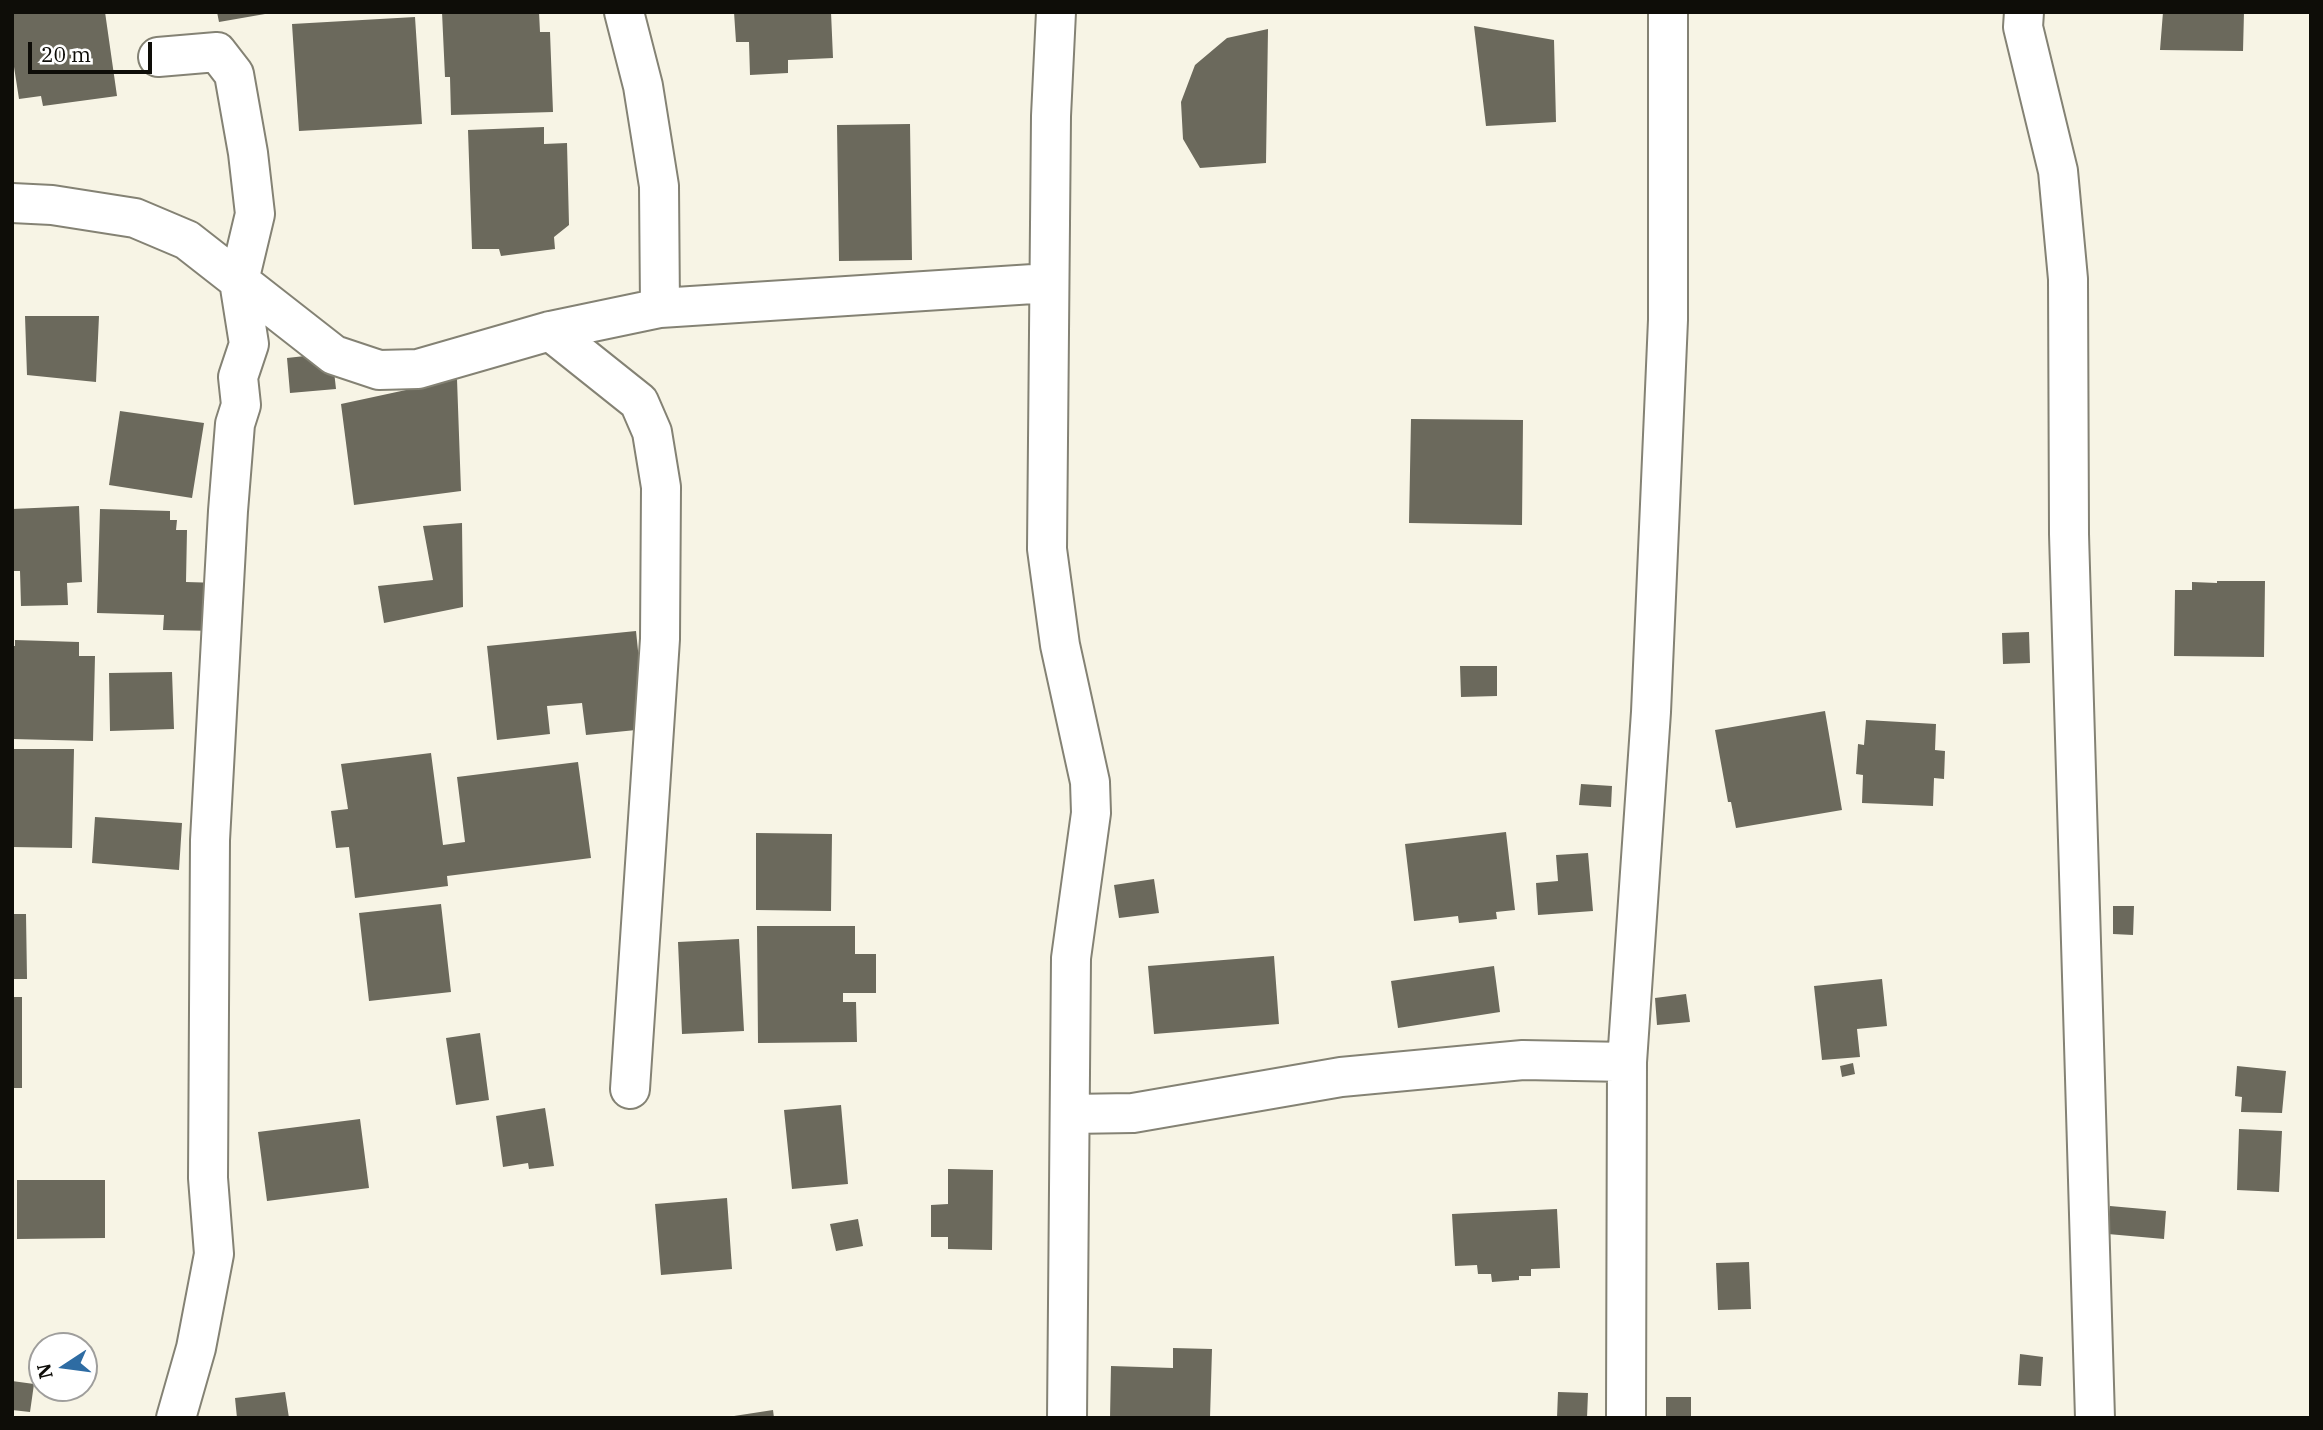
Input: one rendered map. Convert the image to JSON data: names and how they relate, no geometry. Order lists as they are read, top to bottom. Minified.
{"scale_bar":"20 m","north":"left"}
